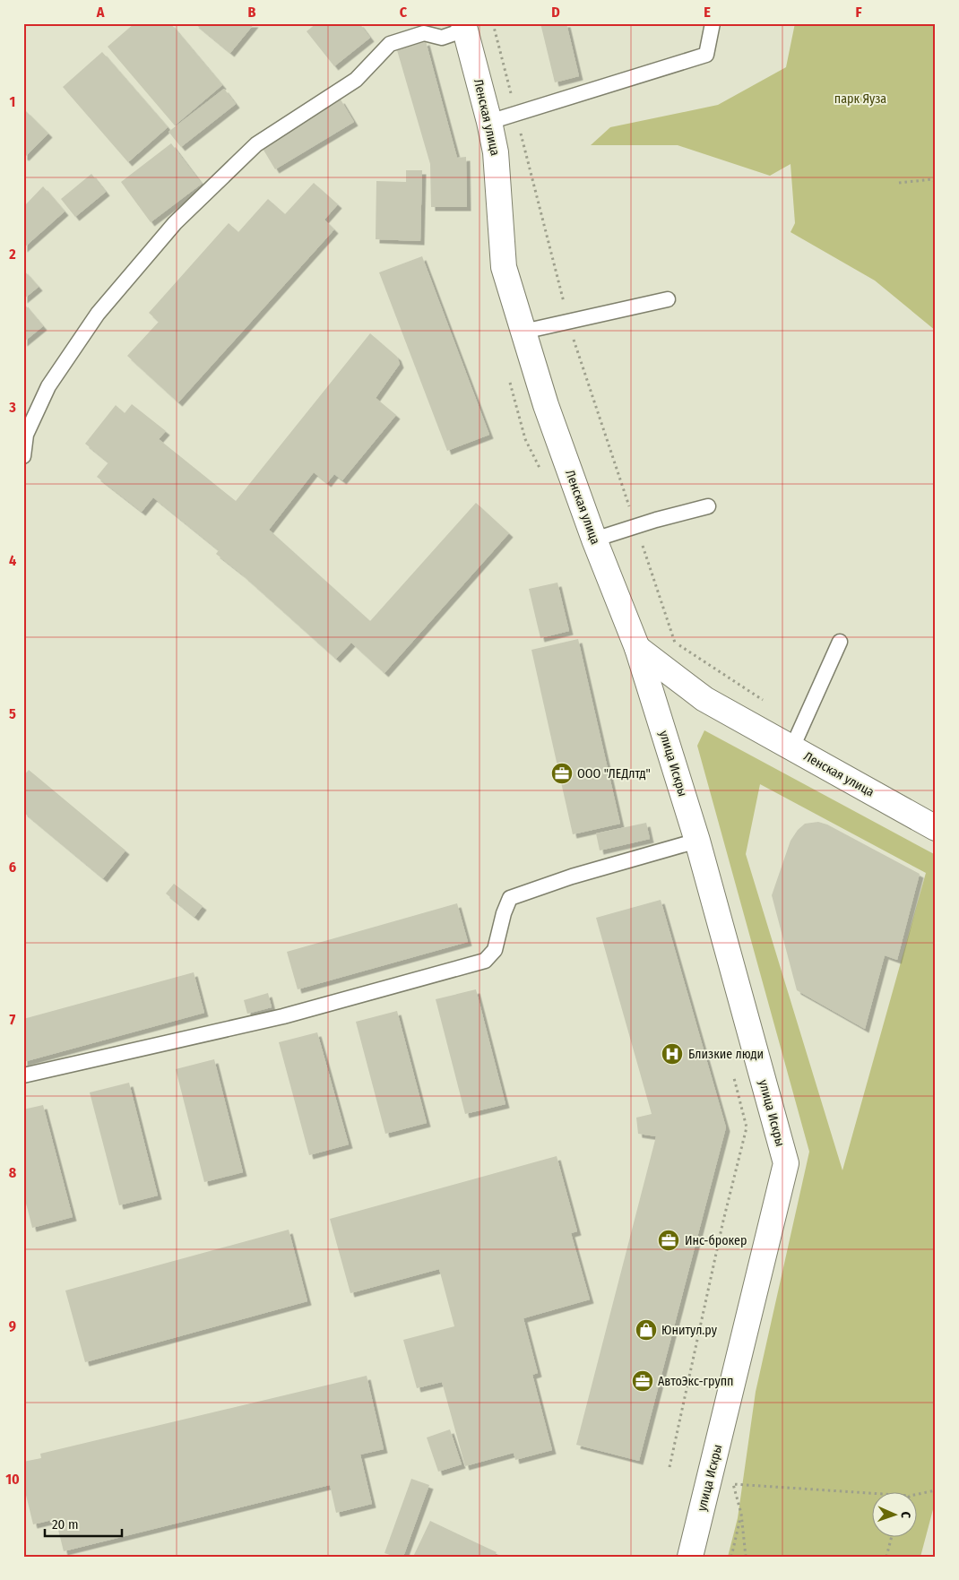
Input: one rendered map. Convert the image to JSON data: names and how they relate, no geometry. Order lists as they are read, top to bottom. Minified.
{"streets":{"street":["Ленская улица","улица Искры"]},"crossings":[["Ленская улица","улица Искры"]],"parks":["парк Яуза"],"places":{"office":["ООО \"ЛЕДлтд\"","Инс-брокер","АвтоЭкс-групп"],"hospital":["Близкие люди"],"shop":["Юнитул.ру"]},"scale_bar":"20 m","north":"right","grid":{"columns":["A","B","C","D","E","F"],"rows":["1","2","3","4","5","6","7","8","9","10"]}}
